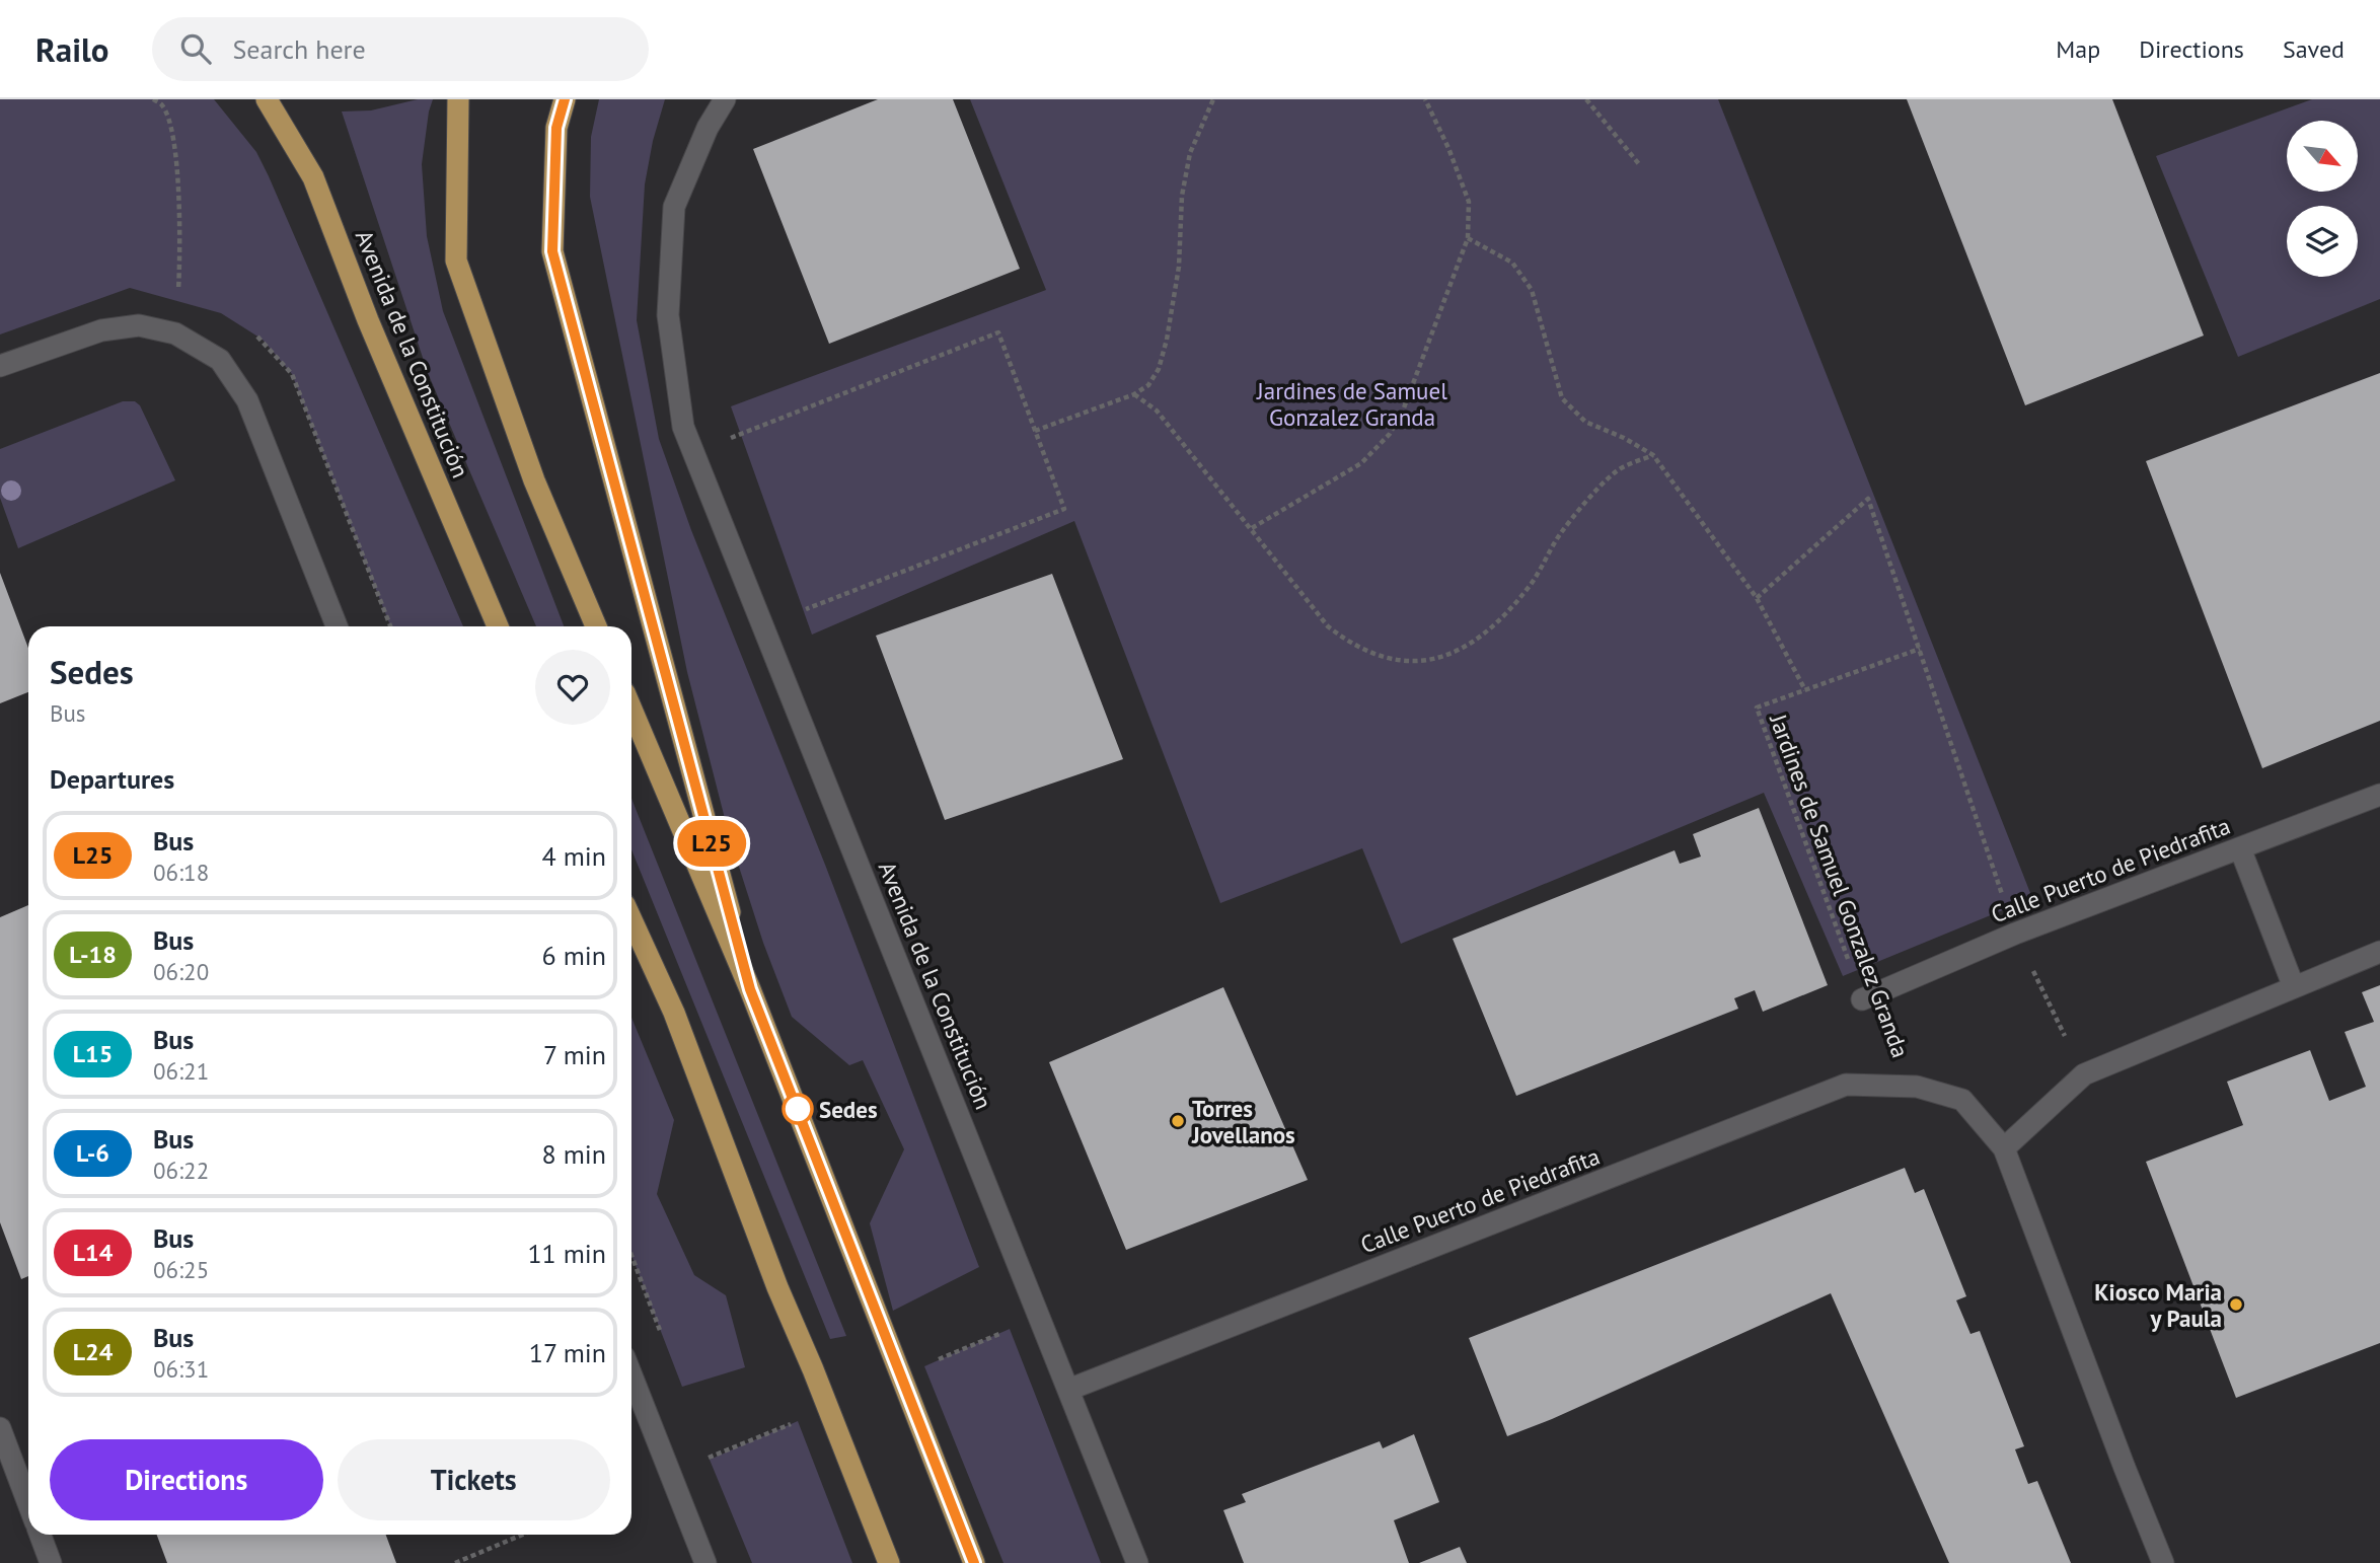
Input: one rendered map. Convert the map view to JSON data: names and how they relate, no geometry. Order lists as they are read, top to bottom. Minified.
{"streets":{"main road":["Avenida de la Constitución"],"street":["Calle Puerto de Piedrafita"],"path":["Jardines de Samuel Gonzalez Granda"]},"crossings":[["Avenida de la Constitución","Calle Puerto de Piedrafita"],["Calle Puerto de Piedrafita","Jardines de Samuel Gonzalez Granda"]],"parks":["Jardines de Samuel Gonzalez Granda"],"places":["Sedes","Torres Jovellanos","Kiosco Maria y Paula"],"lines":["bus line L25"],"north":"bottom right","page":{"header":"Railo","search":"Search here","nav":["Map","Directions","Saved"],"on_map":"L25","heading":[["Sedes","Bus"],"Departures"],"list":[{"mark":"L25","name":"Bus","note":"06:18","value":"4 min"},{"mark":"L-18","name":"Bus","note":"06:20","value":"6 min"},{"mark":"L15","name":"Bus","note":"06:21","value":"7 min"},{"mark":"L-6","name":"Bus","note":"06:22","value":"8 min"},{"mark":"L14","name":"Bus","note":"06:25","value":"11 min"},{"mark":"L24","name":"Bus","note":"06:31","value":"17 min"}],"buttons":["Directions","Tickets"]}}
